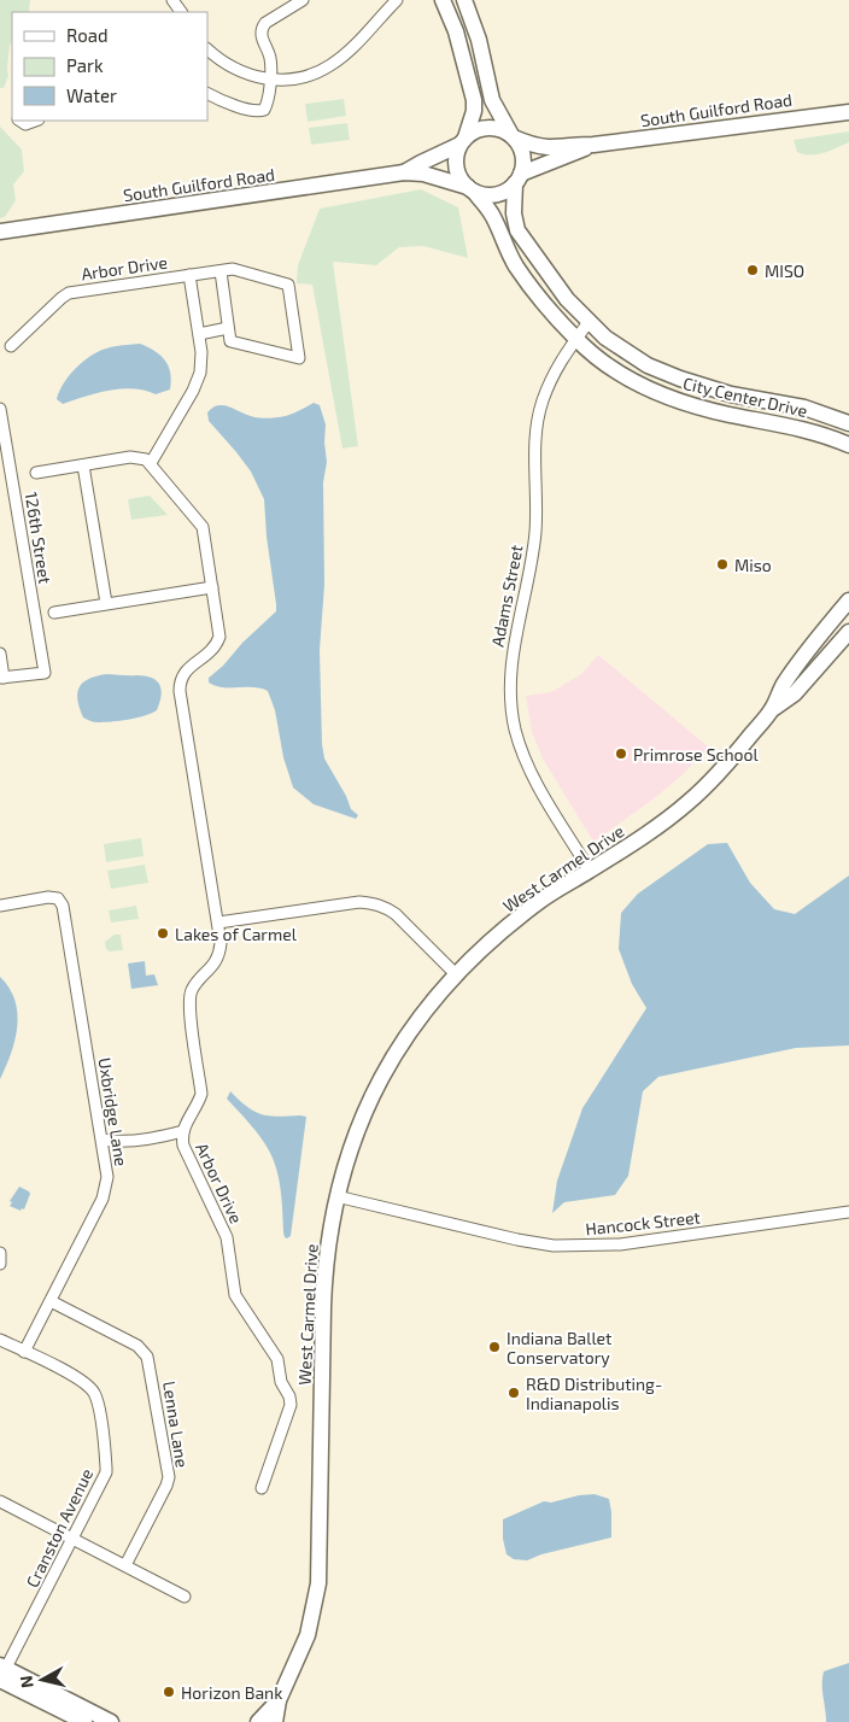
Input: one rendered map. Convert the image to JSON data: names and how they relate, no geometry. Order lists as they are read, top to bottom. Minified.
{"streets":{"street":["South Guilford Road","Arbor Drive","City Center Drive","126th Street","Adams Street","West Carmel Drive","Uxbridge Lane","Hancock Street","Lenna Lane","Cranston Avenue"]},"crossings":[["South Guilford Road","City Center Drive"],["City Center Drive","Adams Street"],["Adams Street","West Carmel Drive"],["West Carmel Drive","Hancock Street"],["Uxbridge Lane","Lenna Lane"],["Uxbridge Lane","Cranston Avenue"]],"places":["MISO","Miso","Primrose School","Lakes of Carmel","Indiana Ballet Conservatory","R&D Distributing- Indianapolis","Horizon Bank"],"legend":["Road","Park","Water"],"north":"left"}
